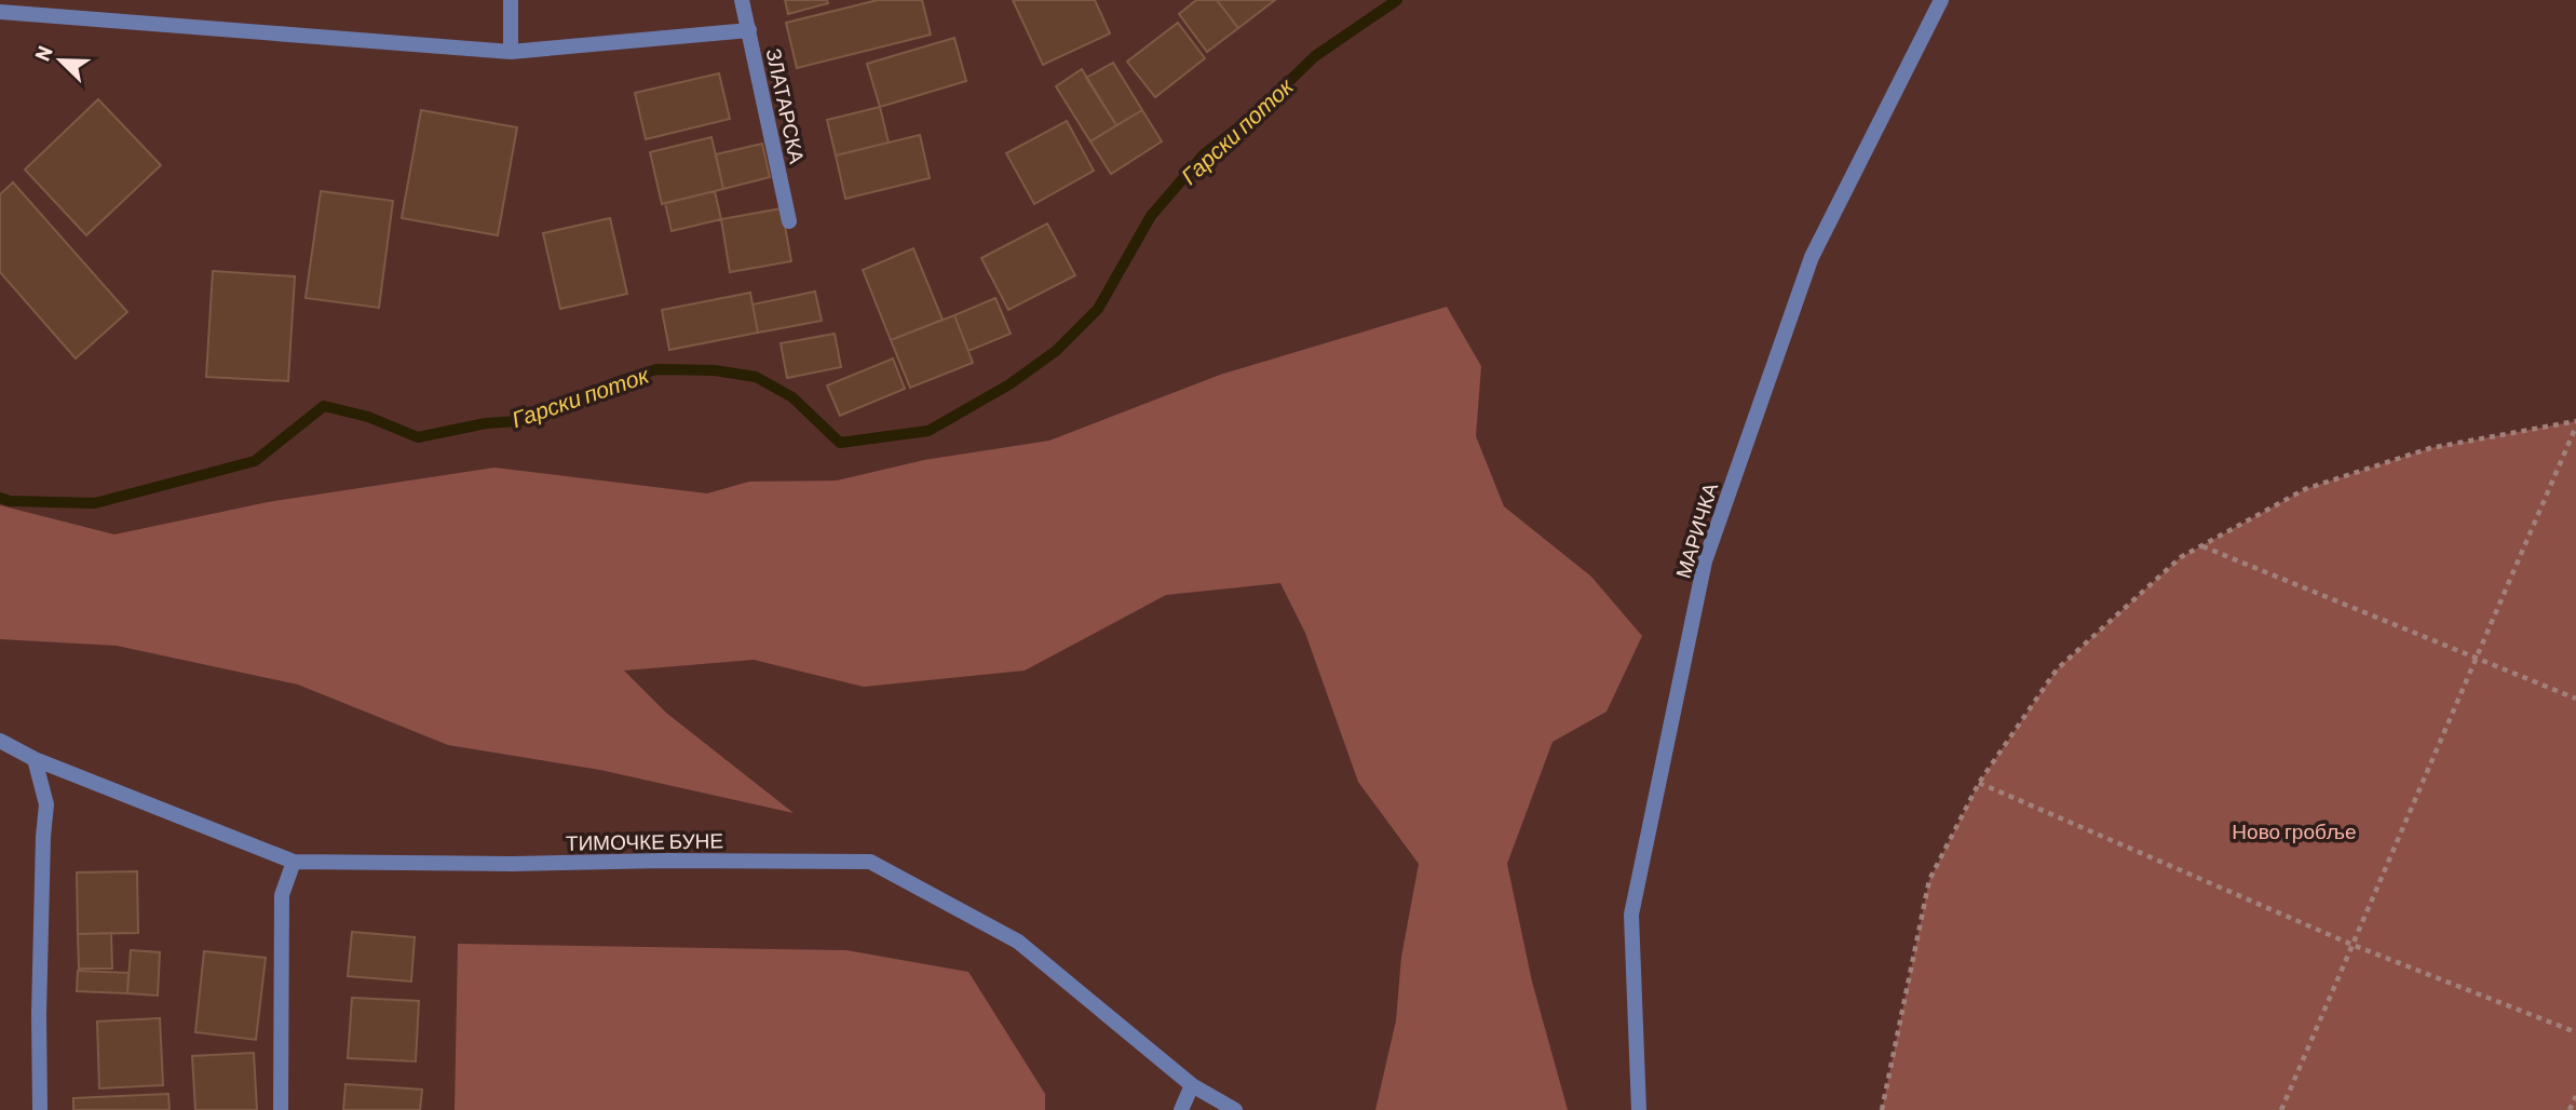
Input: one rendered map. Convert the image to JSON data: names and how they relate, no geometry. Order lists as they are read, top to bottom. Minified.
{"streets":{"street":["ЗЛАТАРСКА","МАРИЧКА","ТИМОЧКЕ БУНЕ"]},"water":["Гарски поток"],"parks":["Ново гробље"],"north":"top left"}
